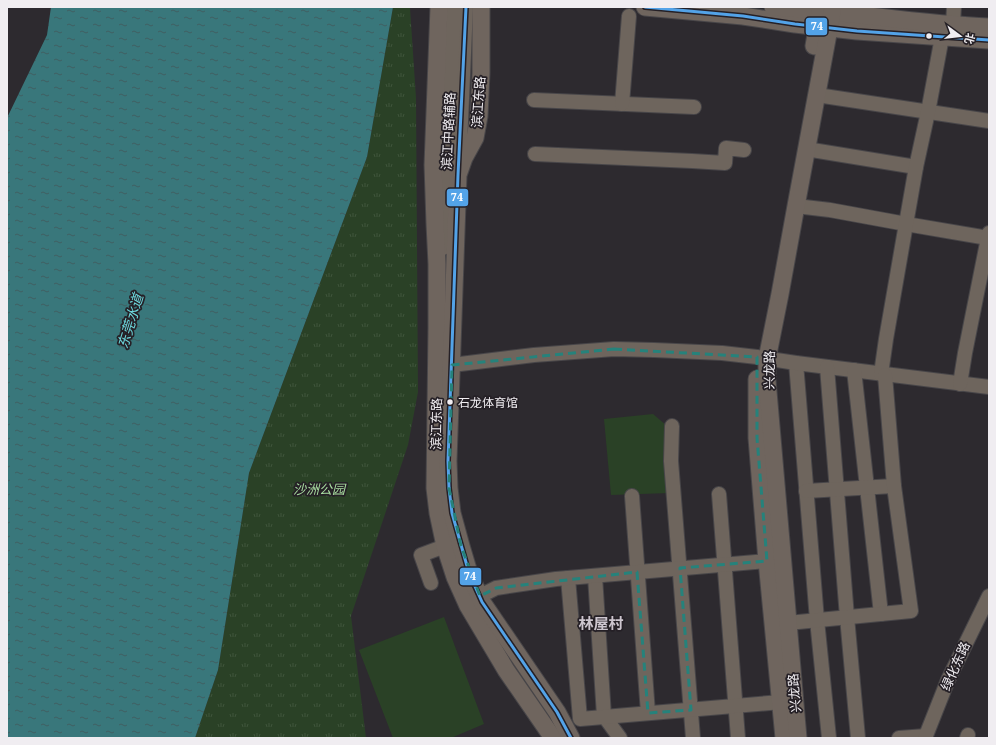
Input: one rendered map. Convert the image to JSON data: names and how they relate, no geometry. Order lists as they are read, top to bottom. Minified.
{"streets":{"main road":["滨江东路","兴龙路"],"street":["滨江中路辅路","绿化东路"]},"crossings":[["滨江东路","滨江中路辅路"]],"districts":["林屋村"],"water":["东莞水道"],"parks":["沙洲公园"],"places":["石龙体育馆"],"lines":["transit line 74"],"north":"right"}
